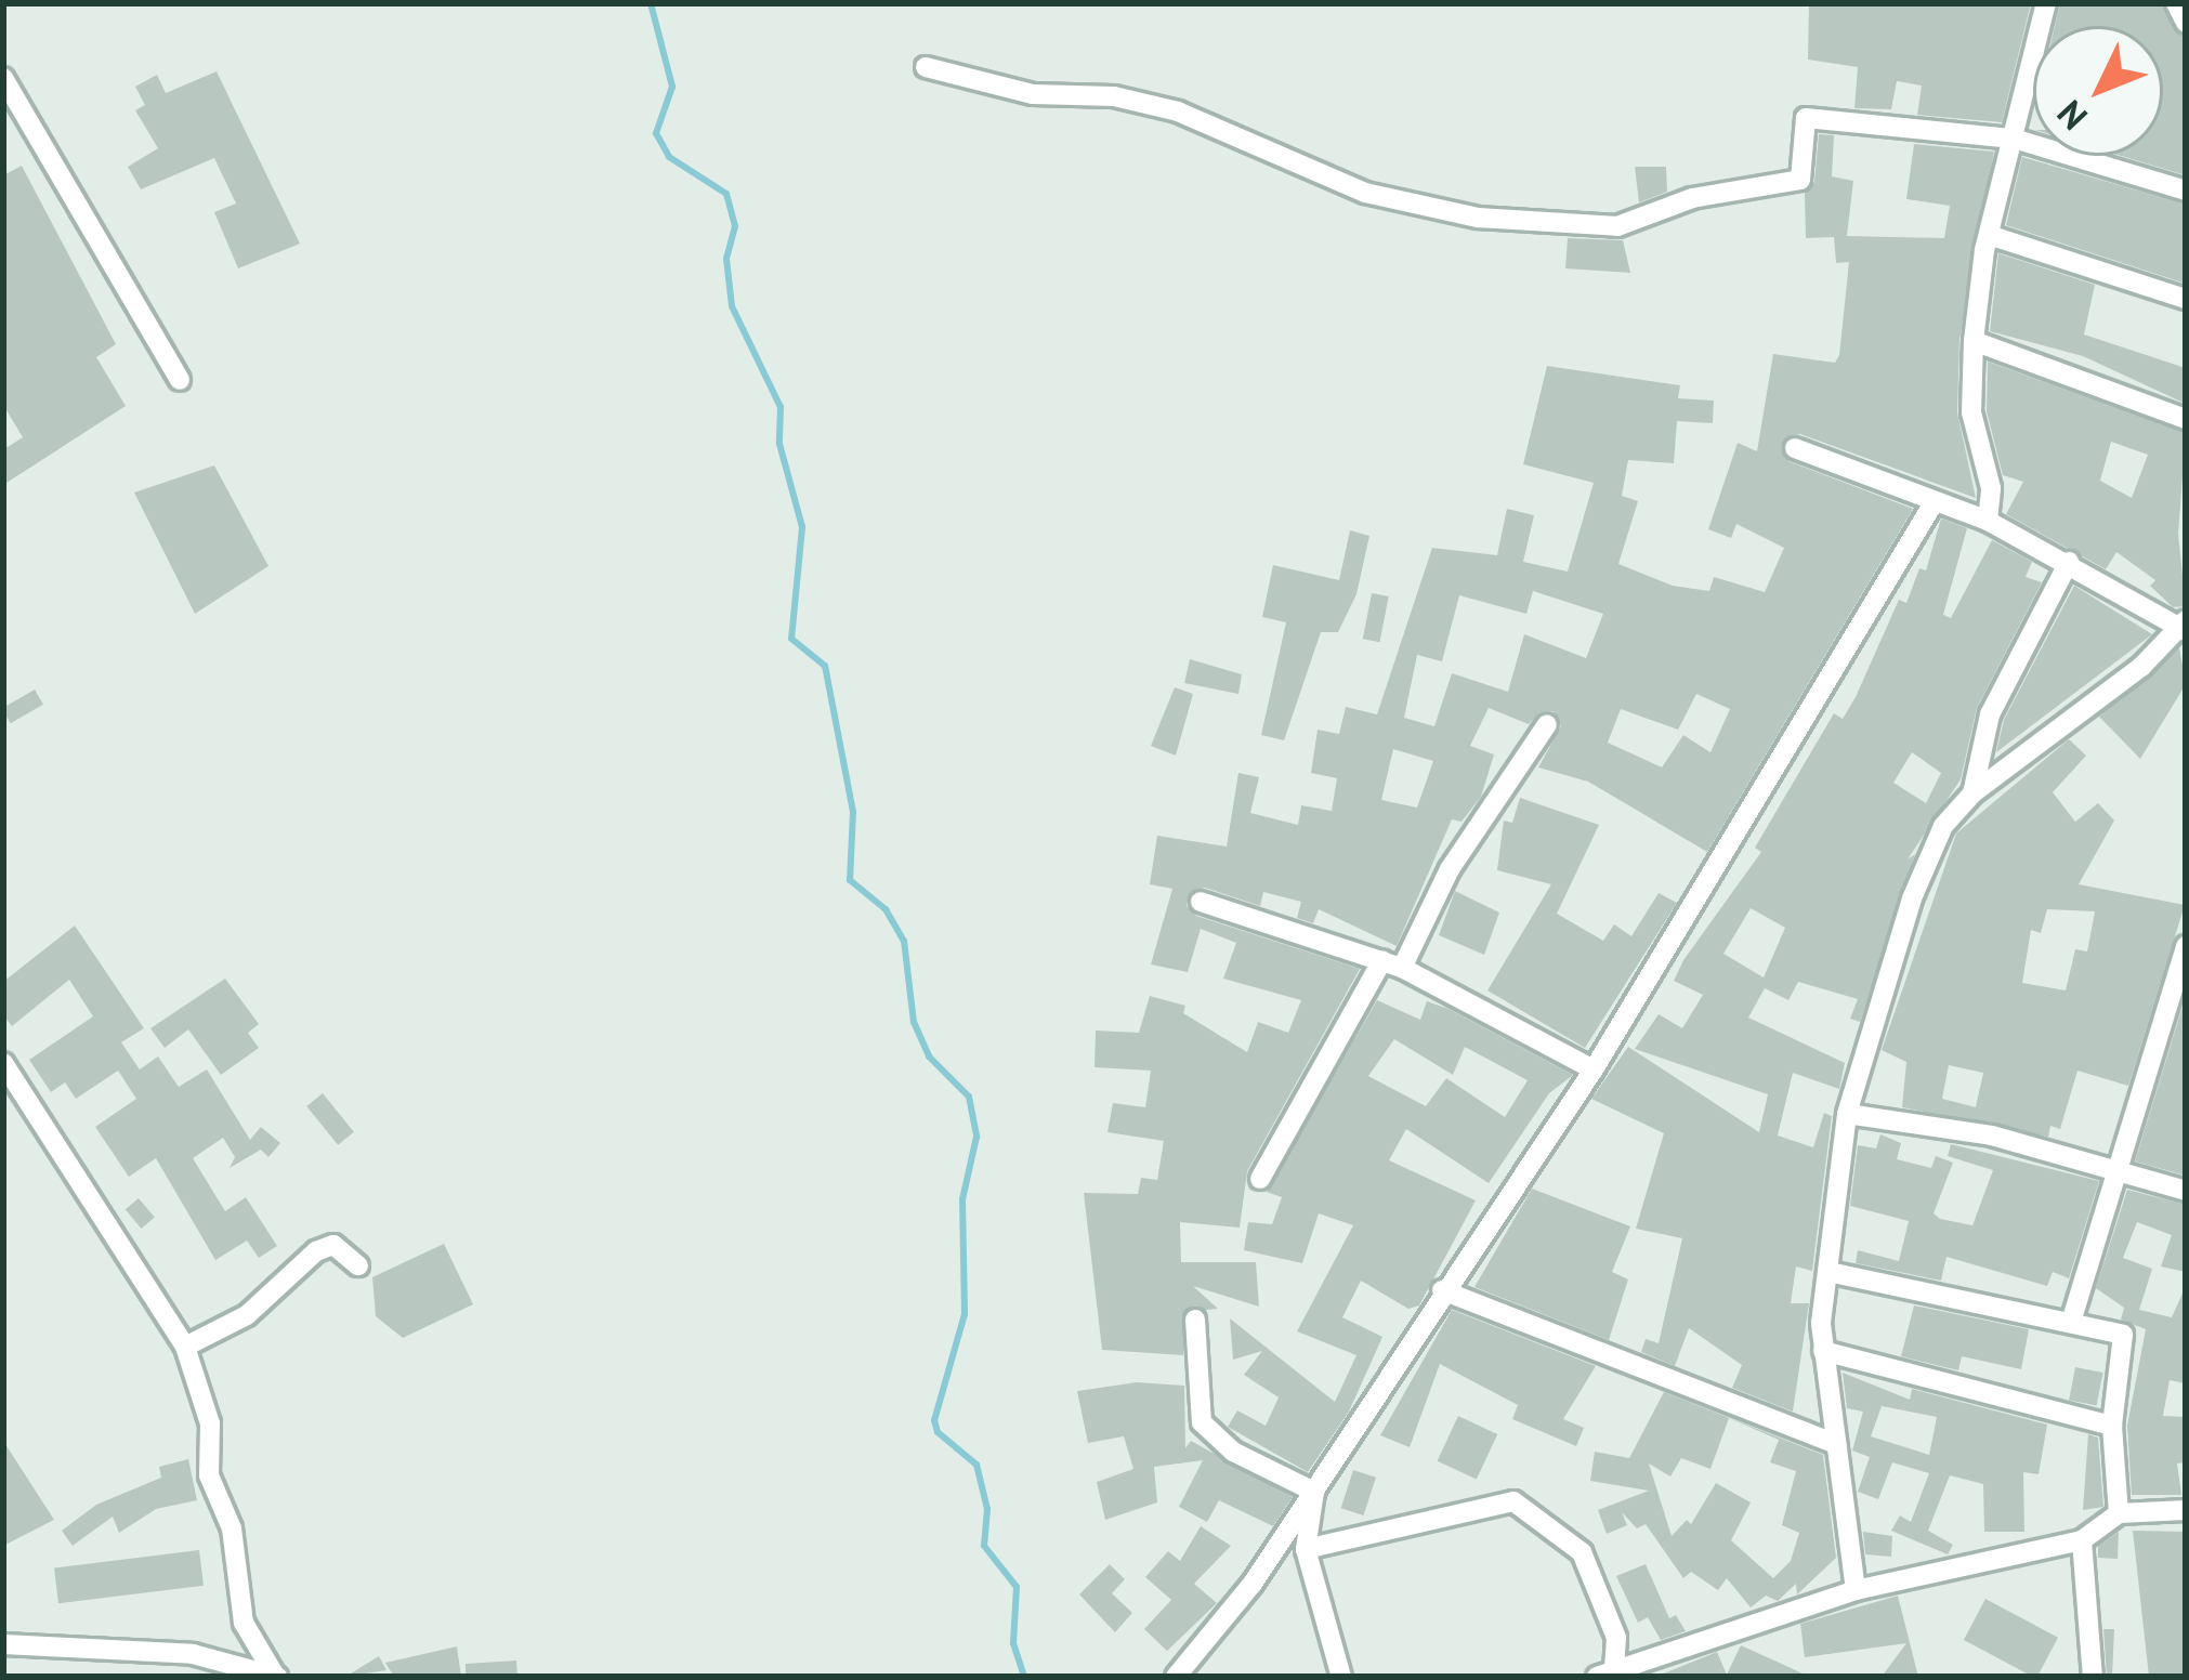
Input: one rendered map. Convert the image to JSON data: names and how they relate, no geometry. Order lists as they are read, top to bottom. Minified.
{"north":"bottom left"}
